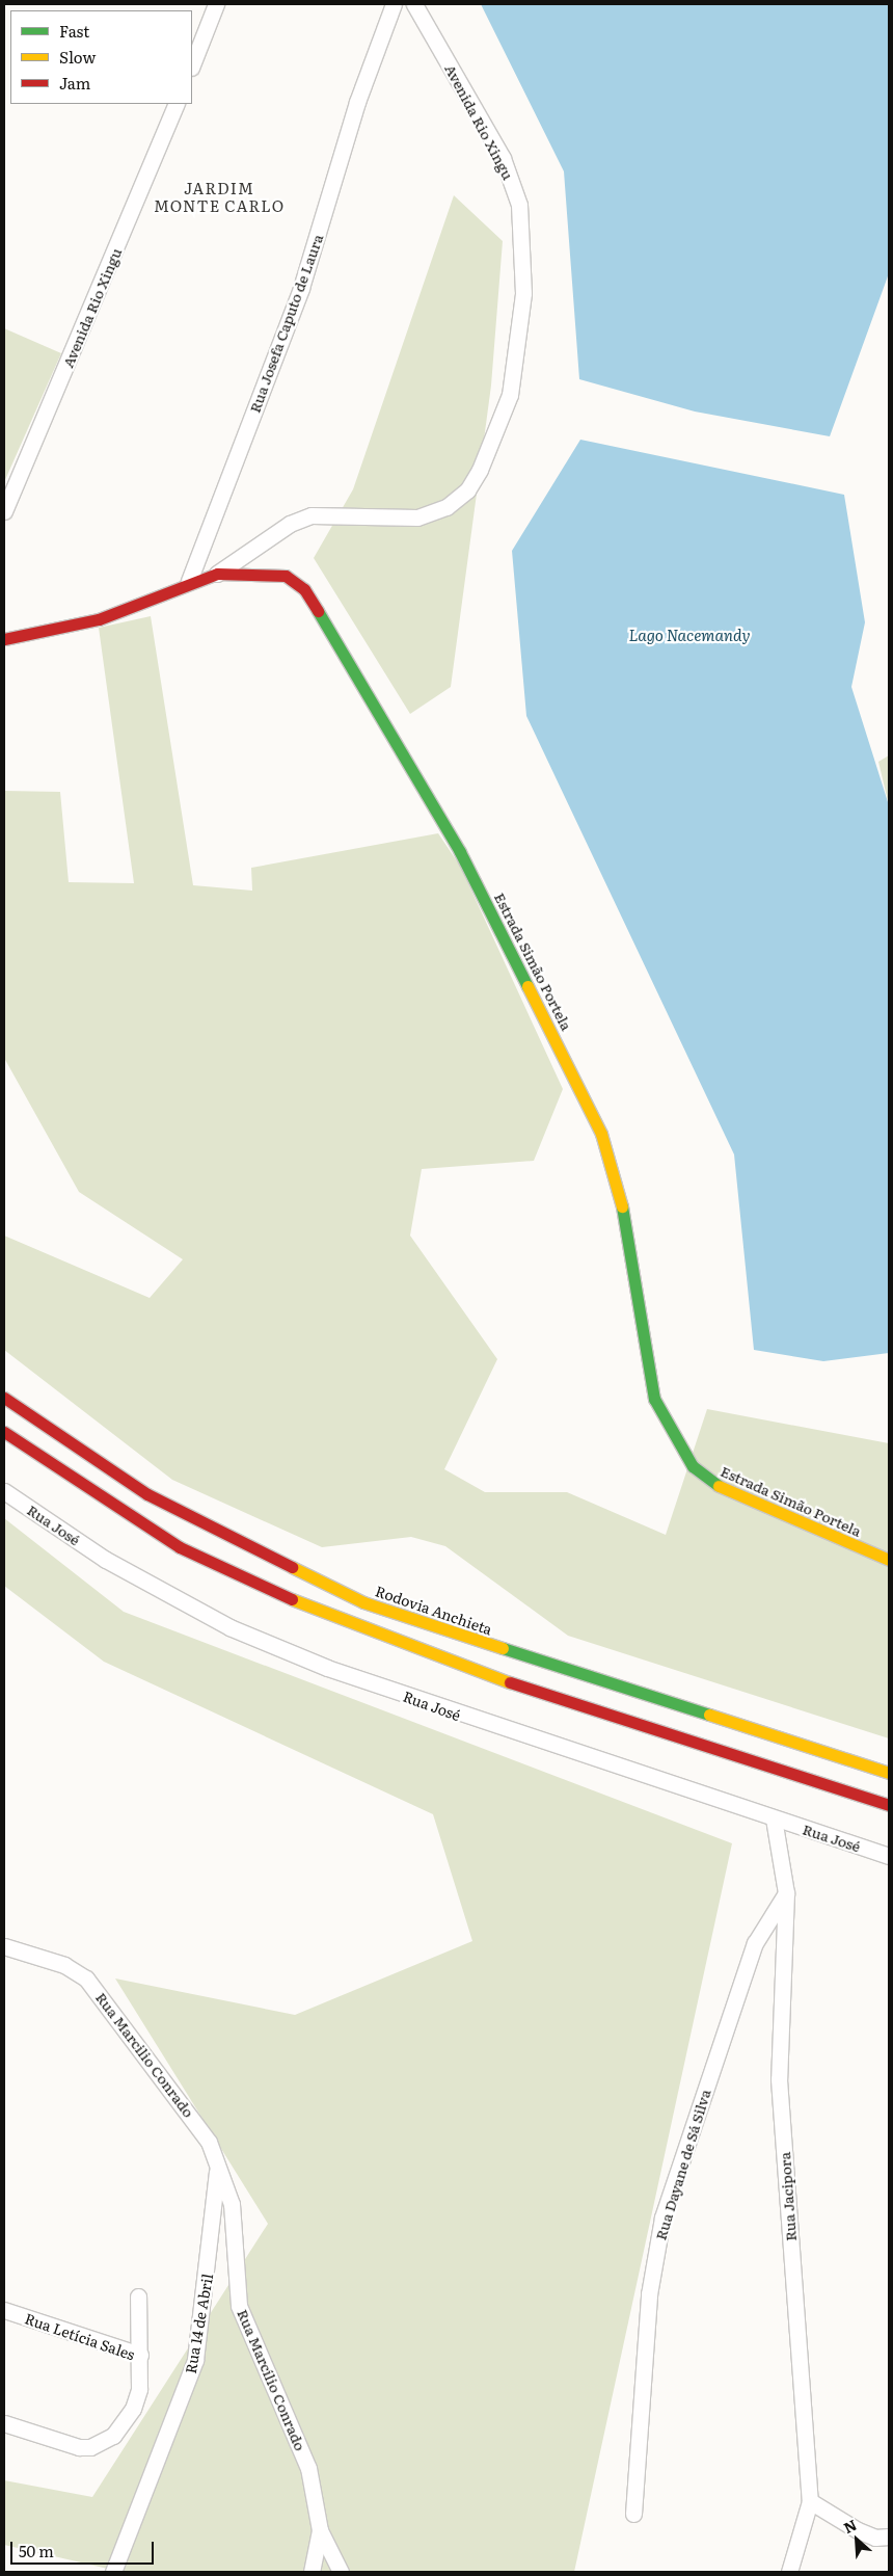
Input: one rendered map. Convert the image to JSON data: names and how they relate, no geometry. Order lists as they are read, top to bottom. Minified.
{"streets":{"main road":["Estrada Simão Portela","Rodovia Anchieta"],"street":["Avenida Rio Xingu","Rua Josefa Caputo de Laura","Rua José","Rua Marcilio Conrado","Rua Dayane de Sá Silva","Rua Jacipora","Rua 14 de Abril","Rua Letícia Sales","Rua Marcílio Conrado"]},"crossings":[["Avenida Rio Xingu","Estrada Simão Portela"],["Rua Josefa Caputo de Laura","Estrada Simão Portela"],["Rua José","Rua Jacipora"],["Rua Marcilio Conrado","Rua 14 de Abril"],["Rua Marcilio Conrado","Rua Marcílio Conrado"],["Rua Dayane de Sá Silva","Rua Jacipora"],["Rua 14 de Abril","Rua Marcílio Conrado"]],"districts":["JARDIM MONTE CARLO"],"water":["Lago Nacemandy"],"legend":["Fast","Slow","Jam"],"scale_bar":"50 m","north":"top left"}
